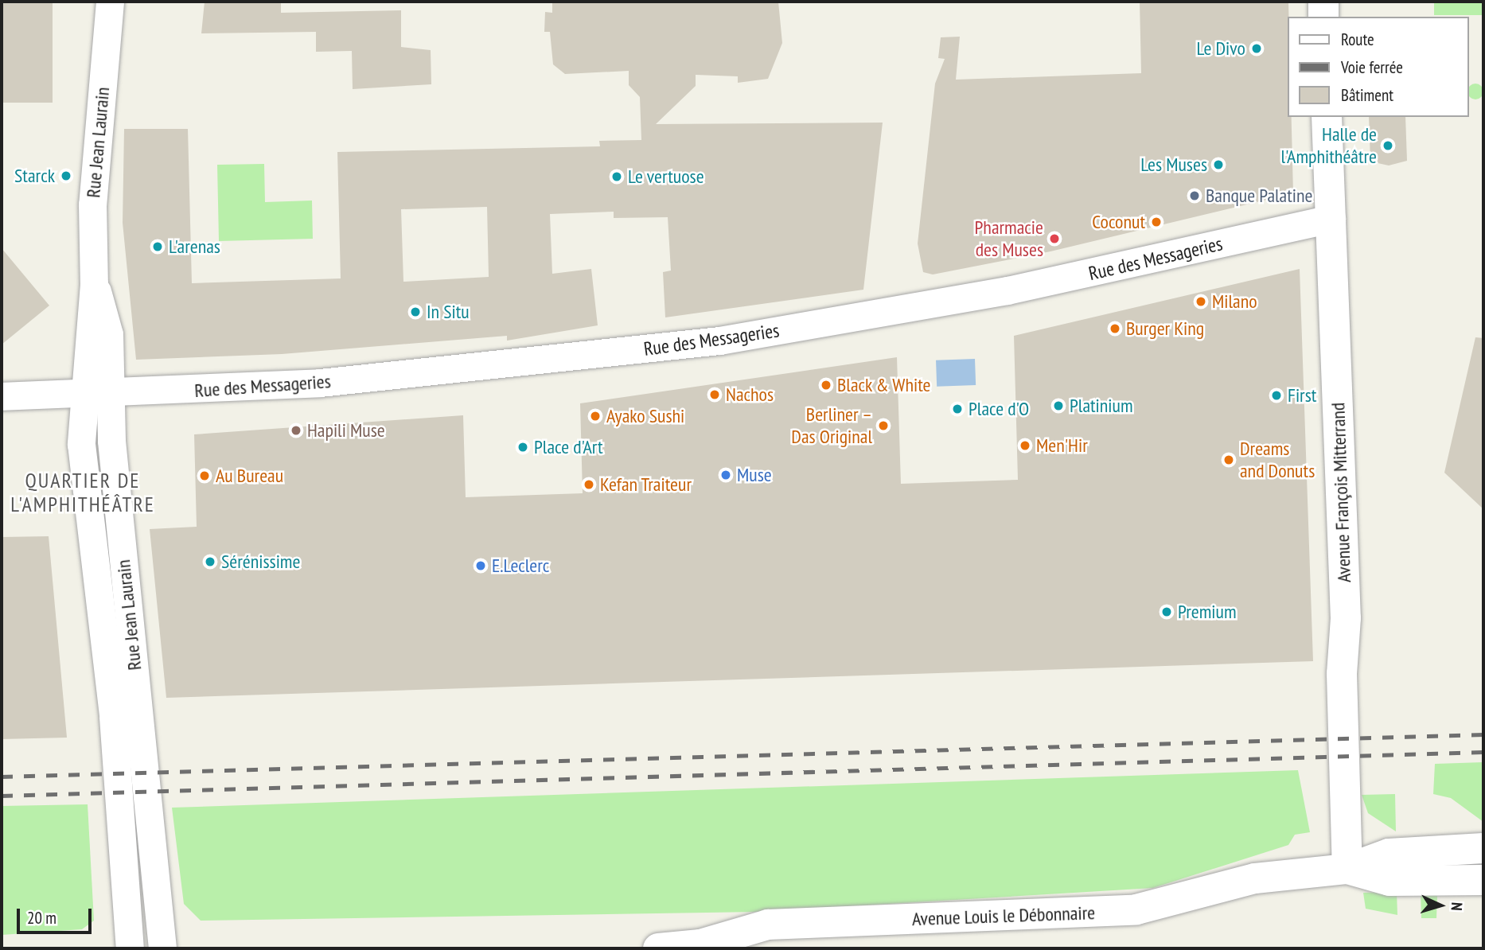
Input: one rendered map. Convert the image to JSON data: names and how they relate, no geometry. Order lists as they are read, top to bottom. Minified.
{"streets":{"street":["Rue Jean Laurain","Rue des Messageries","Avenue François Mitterrand","Avenue Louis le Débonnaire"]},"crossings":[["Rue Jean Laurain","Rue des Messageries"],["Rue des Messageries","Avenue François Mitterrand"],["Avenue François Mitterrand","Avenue Louis le Débonnaire"]],"districts":["QUARTIER DE L'AMPHITHÉÂTRE"],"places":["Le Divo","Halle de l'Amphithéâtre","Les Muses","Starck","Le vertuose","Banque Palatine","Coconut","Pharmacie des Muses","L'arenas","Milano","In Situ","Burger King","Black & White","Nachos","First","Platinium","Place d'O","Ayako Sushi","Berliner – Das Original","Hapili Muse","Men'Hir","Place d'Art","Dreams and Donuts","Muse","Au Bureau","Kefan Traiteur","Sérénissime","E.Leclerc","Premium"],"legend":["Route","Voie ferrée","Bâtiment"],"scale_bar":"20 m","north":"right"}
